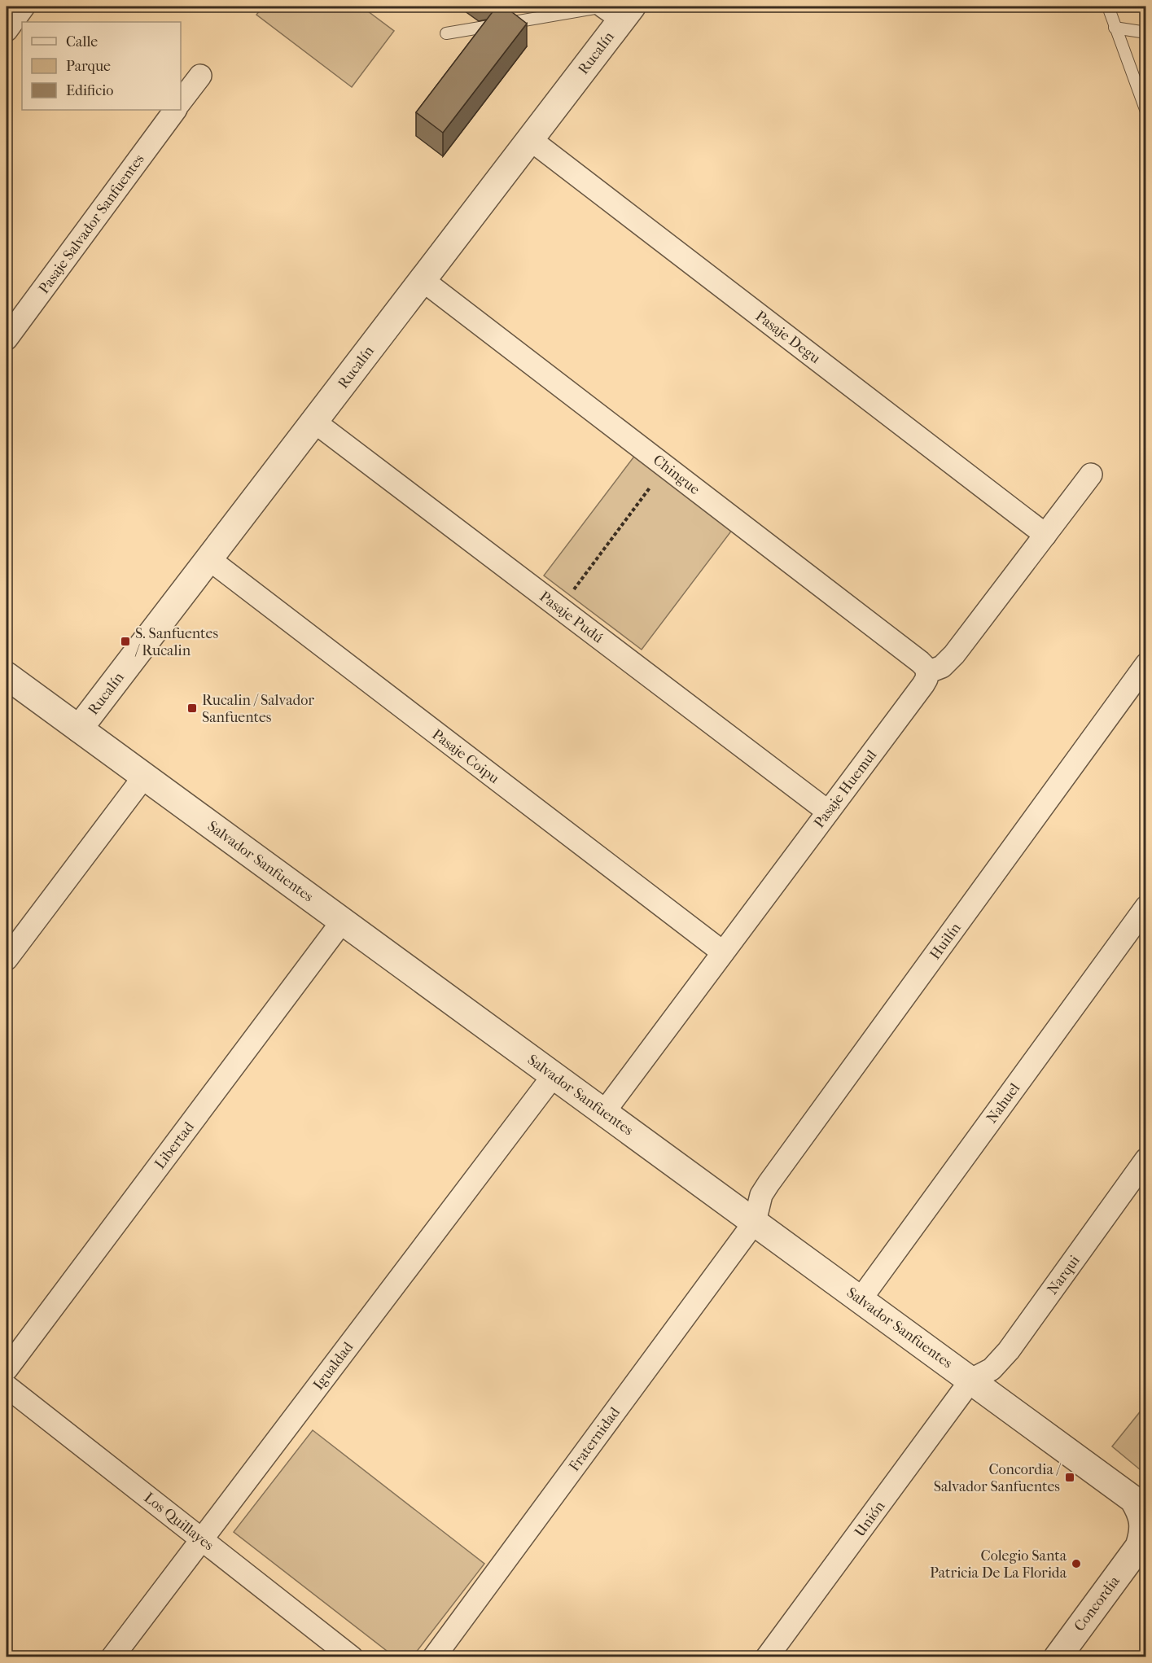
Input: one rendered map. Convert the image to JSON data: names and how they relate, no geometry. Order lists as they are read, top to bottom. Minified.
{"streets":{"street":["Rucalín","Pasaje Salvador Sanfuentes","Pasaje Degu","Chingue","Pasaje Pudú","Pasaje Coipu","Pasaje Huemul","Salvador Sanfuentes","Huilín","Nahuel","Libertad","Narqui","Igualdad","Fraternidad","Unión","Los Quillayes","Concordia"]},"crossings":[["Rucalín","Pasaje Degu"],["Rucalín","Chingue"],["Rucalín","Pasaje Pudú"],["Rucalín","Pasaje Coipu"],["Rucalín","Salvador Sanfuentes"],["Chingue","Pasaje Huemul"],["Pasaje Pudú","Pasaje Huemul"],["Pasaje Coipu","Pasaje Huemul"],["Pasaje Huemul","Salvador Sanfuentes"],["Salvador Sanfuentes","Huilín"],["Salvador Sanfuentes","Nahuel"],["Salvador Sanfuentes","Libertad"],["Salvador Sanfuentes","Narqui"],["Salvador Sanfuentes","Igualdad"],["Salvador Sanfuentes","Fraternidad"],["Salvador Sanfuentes","Unión"],["Salvador Sanfuentes","Concordia"],["Huilín","Fraternidad"],["Narqui","Unión"],["Igualdad","Los Quillayes"]],"places":{"transit":["S. Sanfuentes / Rucalin","Rucalin / Salvador Sanfuentes","Concordia / Salvador Sanfuentes"],"other":["Colegio Santa Patricia De La Florida"]},"legend":["Calle","Parque","Edificio"]}
